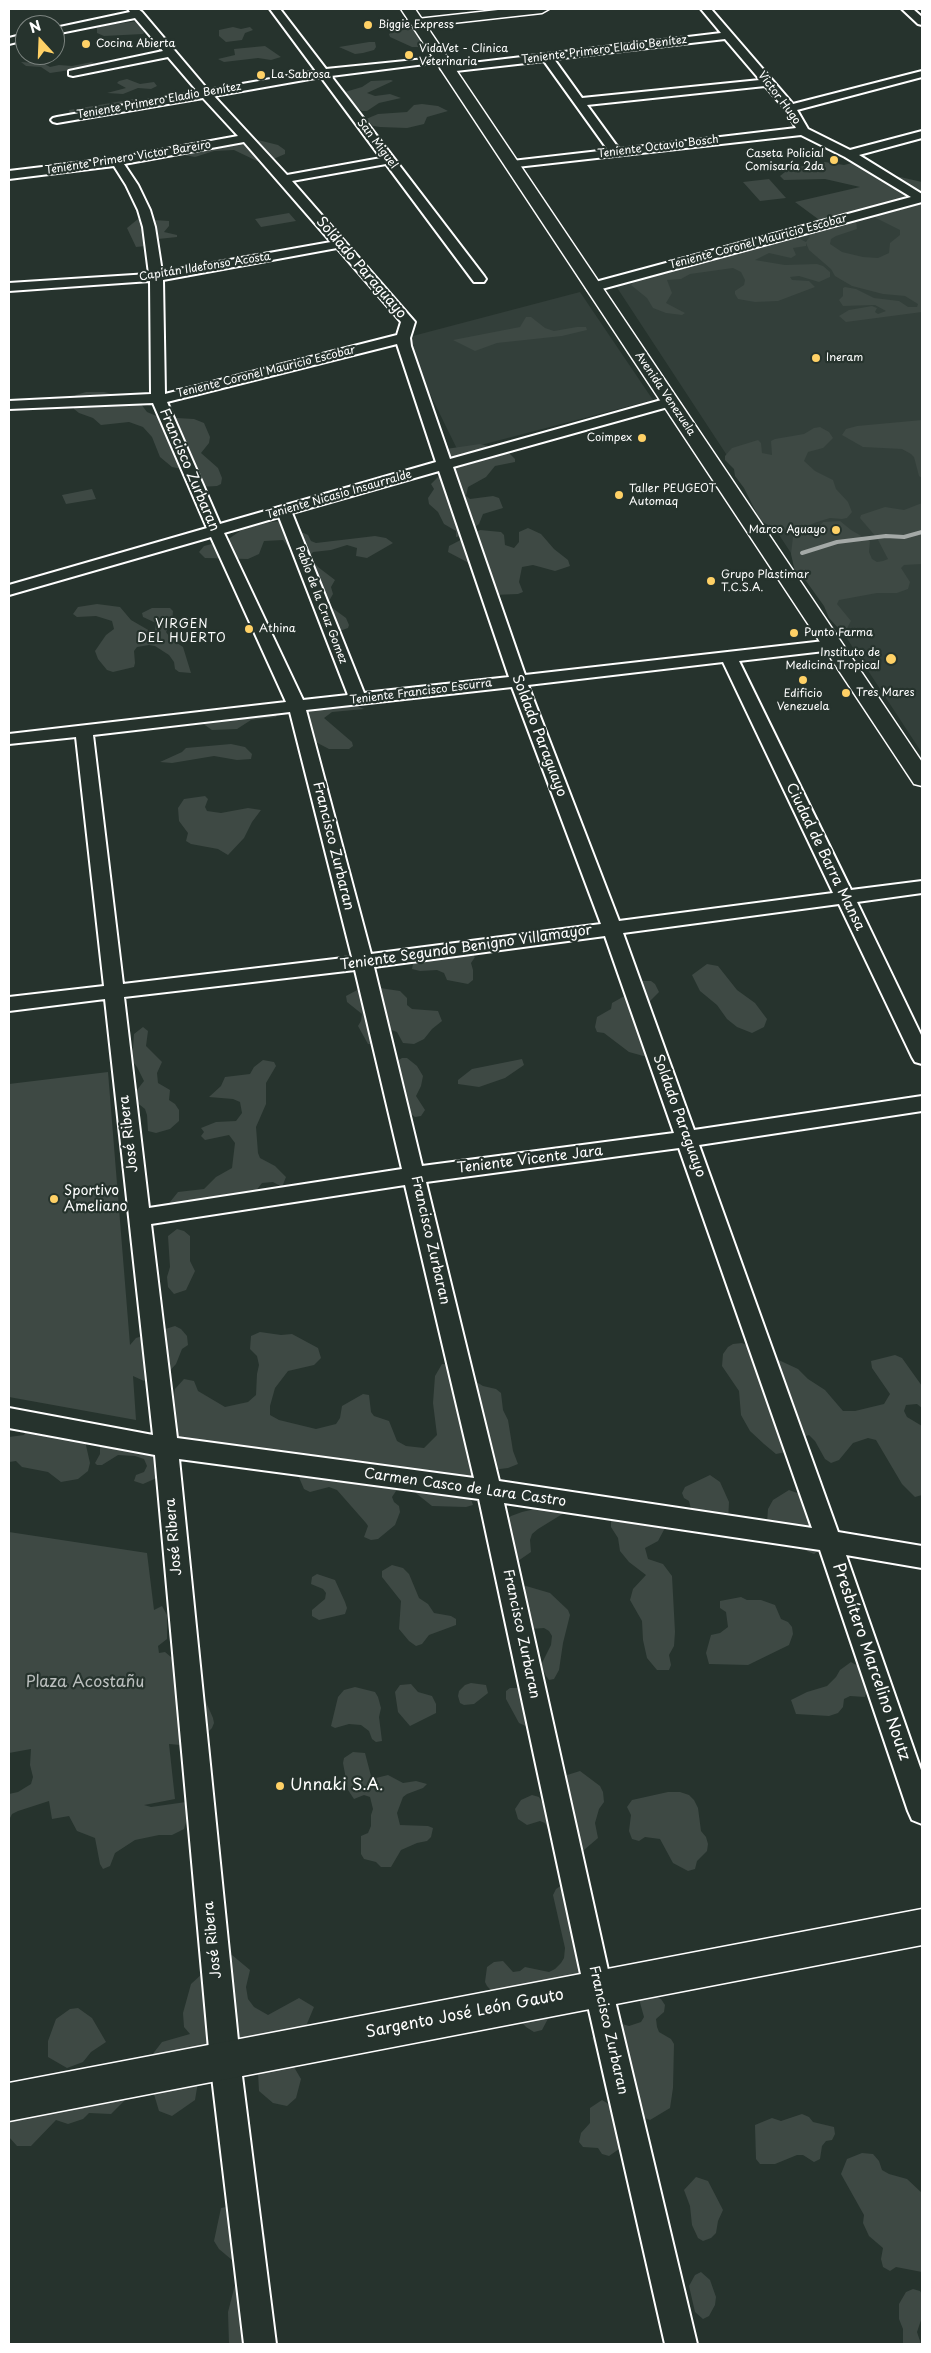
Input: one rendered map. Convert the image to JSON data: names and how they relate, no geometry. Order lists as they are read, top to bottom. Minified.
{"streets":{"main road":["Avenida Venezuela","Sargento José León Gauto"],"street":["Teniente Primero Eladio Benítez","Victor Hugo","San Miguel","Teniente Octavio Bosch","Teniente Primero Victor Bareiro","Teniente Coronel Mauricio Escobar","Capitán Ildefonso Acosta","Soldado Paraguayo","Francisco Zurbaran","Teniente Nicasio Insaurralde","Pablo de la Cruz Gomez","Teniente Francisco Escurra","Ciudad de Barra Mansa","Teniente Segundo Benigno Villamayor","José Ribera","Teniente Vicente Jara","Carmen Casco de Lara Castro","Presbítero Marcelino Noutz"]},"crossings":[["Teniente Primero Eladio Benítez","Victor Hugo"],["Teniente Primero Eladio Benítez","San Miguel"],["Teniente Primero Eladio Benítez","Soldado Paraguayo"],["Teniente Primero Eladio Benítez","Avenida Venezuela"],["Victor Hugo","Teniente Octavio Bosch"],["Victor Hugo","Teniente Coronel Mauricio Escobar"],["Teniente Octavio Bosch","Avenida Venezuela"],["Teniente Primero Victor Bareiro","Soldado Paraguayo"],["Teniente Primero Victor Bareiro","Francisco Zurbaran"],["Teniente Coronel Mauricio Escobar","Soldado Paraguayo"],["Teniente Coronel Mauricio Escobar","Avenida Venezuela"],["Teniente Coronel Mauricio Escobar","Francisco Zurbaran"],["Capitán Ildefonso Acosta","Soldado Paraguayo"],["Capitán Ildefonso Acosta","Francisco Zurbaran"],["Soldado Paraguayo","Teniente Nicasio Insaurralde"],["Soldado Paraguayo","Teniente Francisco Escurra"],["Soldado Paraguayo","Teniente Segundo Benigno Villamayor"],["Soldado Paraguayo","Teniente Vicente Jara"],["Soldado Paraguayo","Carmen Casco de Lara Castro"],["Soldado Paraguayo","Presbítero Marcelino Noutz"],["Avenida Venezuela","Teniente Nicasio Insaurralde"],["Avenida Venezuela","Teniente Francisco Escurra"],["Francisco Zurbaran","Teniente Nicasio Insaurralde"],["Francisco Zurbaran","Teniente Francisco Escurra"],["Francisco Zurbaran","Teniente Segundo Benigno Villamayor"],["Francisco Zurbaran","Teniente Vicente Jara"],["Francisco Zurbaran","Carmen Casco de Lara Castro"],["Francisco Zurbaran","Sargento José León Gauto"],["Teniente Nicasio Insaurralde","Pablo de la Cruz Gomez"],["Pablo de la Cruz Gomez","Teniente Francisco Escurra"],["Teniente Francisco Escurra","Ciudad de Barra Mansa"],["Teniente Francisco Escurra","José Ribera"],["Ciudad de Barra Mansa","Teniente Segundo Benigno Villamayor"],["Teniente Segundo Benigno Villamayor","José Ribera"],["José Ribera","Teniente Vicente Jara"],["José Ribera","Carmen Casco de Lara Castro"],["José Ribera","Sargento José León Gauto"],["Carmen Casco de Lara Castro","Presbítero Marcelino Noutz"]],"districts":["VIRGEN DEL HUERTO"],"parks":["Plaza Acostañu"],"places":["Biggie Express","Cocina Abierta","VidaVet - Clinica Veterinaria","La Sabrosa","Caseta Policial Comisaría 2da","Ineram","Coimpex","Taller PEUGEOT Automaq","Marco Aguayo","Grupo Plastimar T.C.S.A.","Athina","Punto Farma","Instituto de Medicina Tropical","Edificio Venezuela","Tres Mares","Sportivo Ameliano","Unnaki S.A."],"north":"top"}
